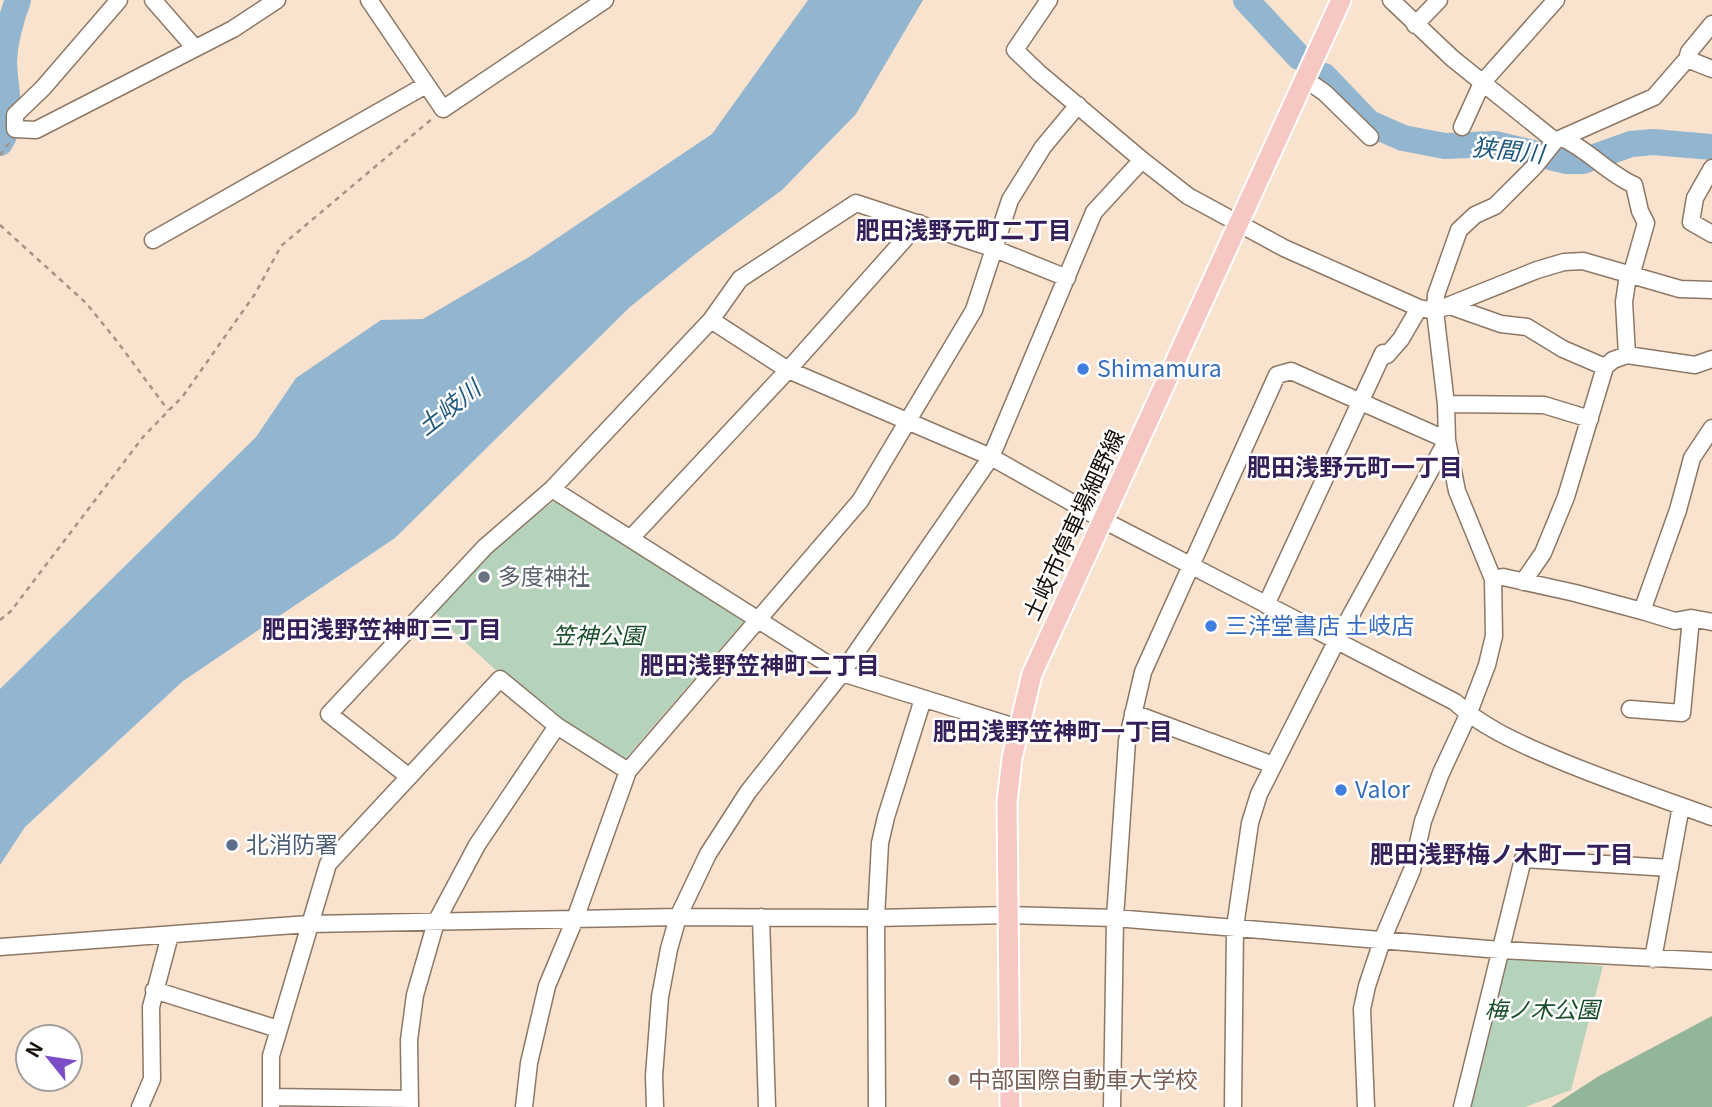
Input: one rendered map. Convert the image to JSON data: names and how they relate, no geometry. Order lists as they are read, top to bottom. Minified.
{"streets":{"main road":["土岐市停車場細野線"]},"districts":["肥田浅野元町二丁目","肥田浅野元町一丁目","肥田浅野笠神町三丁目","肥田浅野笠神町二丁目","肥田浅野笠神町一丁目","肥田浅野梅ノ木町一丁目"],"water":["狭間川","土岐川"],"parks":["笠神公園","梅ノ木公園"],"places":["Shimamura","多度神社","三洋堂書店 土岐店","Valor","北消防署","中部国際自動車大学校"],"north":"top left"}
